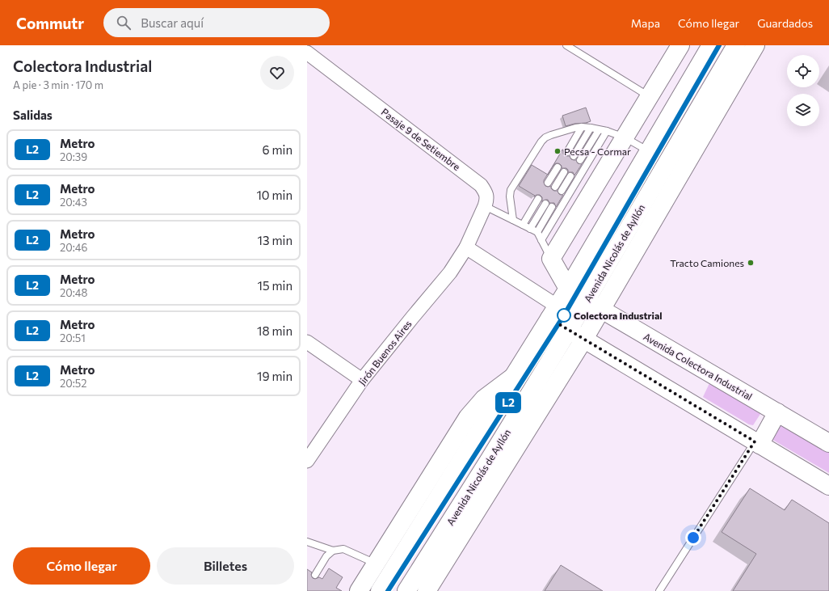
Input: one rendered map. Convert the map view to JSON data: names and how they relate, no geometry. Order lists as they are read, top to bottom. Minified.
{"streets":{"main road":["Avenida Nicolás de Ayllón","Avenida Colectora Industrial"],"street":["Pasaje 9 de Setiembre","Jirón Buenos Aires"]},"crossings":[["Pasaje 9 de Setiembre","Jirón Buenos Aires"],["Avenida Nicolás de Ayllón","Avenida Colectora Industrial"]],"places":["Pecsa - Cormar","Tracto Camiones","Colectora Industrial"],"lines":["metro line L2"],"page":{"header":"Commutr","search":"Buscar aquí","nav":["Mapa","Cómo llegar","Guardados"],"heading":[["Colectora Industrial","A pie · 3 min · 170 m"],"Salidas"],"on_map":"L2","list":[{"mark":"L2","name":"Metro","note":"20:39","value":"6 min"},{"mark":"L2","name":"Metro","note":"20:43","value":"10 min"},{"mark":"L2","name":"Metro","note":"20:46","value":"13 min"},{"mark":"L2","name":"Metro","note":"20:48","value":"15 min"},{"mark":"L2","name":"Metro","note":"20:51","value":"18 min"},{"mark":"L2","name":"Metro","note":"20:52","value":"19 min"}],"buttons":["Cómo llegar","Billetes"]}}
